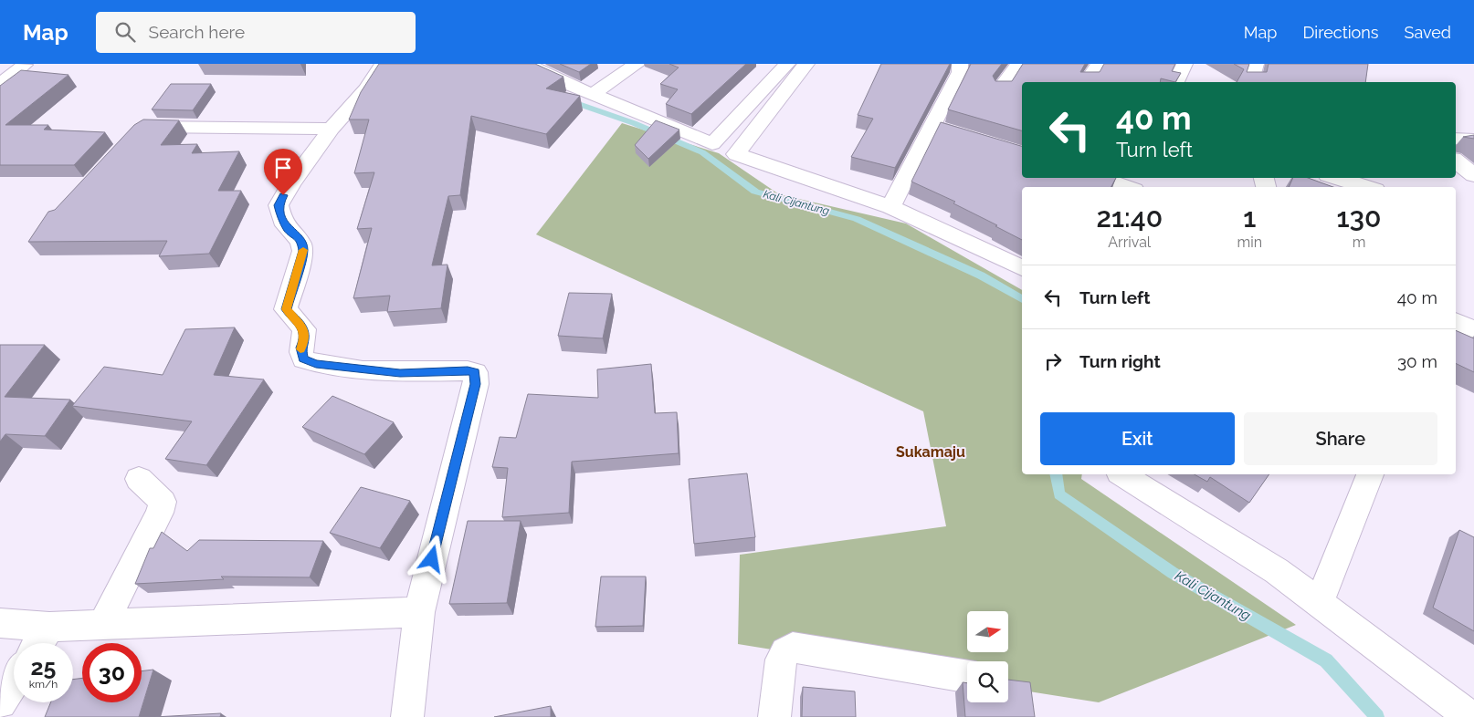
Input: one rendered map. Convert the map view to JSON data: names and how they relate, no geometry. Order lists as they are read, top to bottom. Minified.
{"districts":["Sukamaju"],"water":["Kali Cijantung"],"north":"right","page":{"header":"Map","search":"Search here","nav":["Map","Directions","Saved"],"turn":["40 m","Turn left"],"eta":["21:40","Arrival","1","min","130","m"],"list":[{"name":"Turn left","value":"40 m"},{"name":"Turn right","value":"30 m"}],"buttons":["Exit","Share"],"speed":"25 km/h","limit":"30"}}
